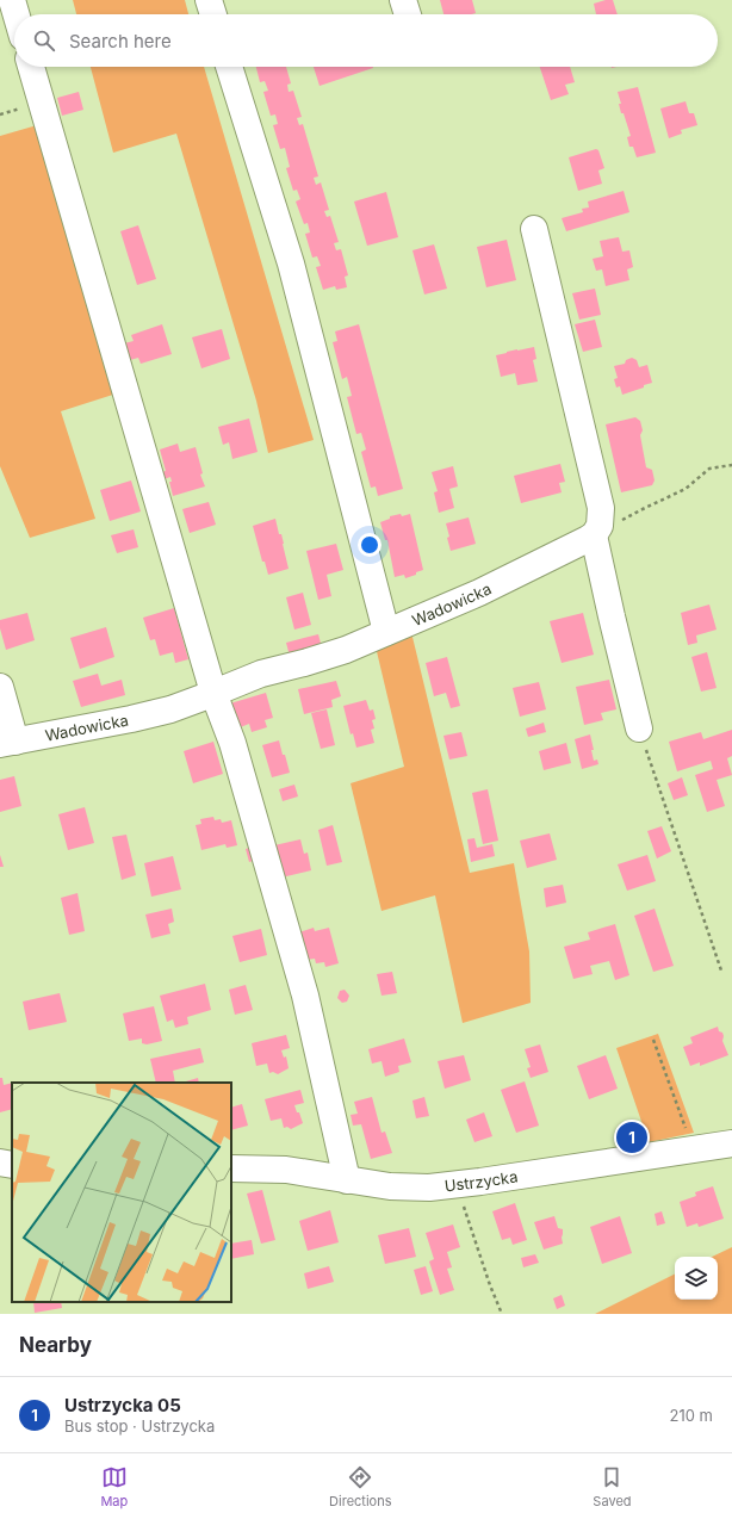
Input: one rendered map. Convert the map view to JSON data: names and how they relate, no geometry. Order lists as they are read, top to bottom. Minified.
{"streets":{"street":["Wadowicka","Ustrzycka"]},"page":{"search":"Search here","pins":"1","heading":"Nearby","list":[{"mark":"1","name":"Ustrzycka 05","note":"Bus stop · Ustrzycka","value":"210 m"}],"nav":["Map","Directions","Saved"]}}
